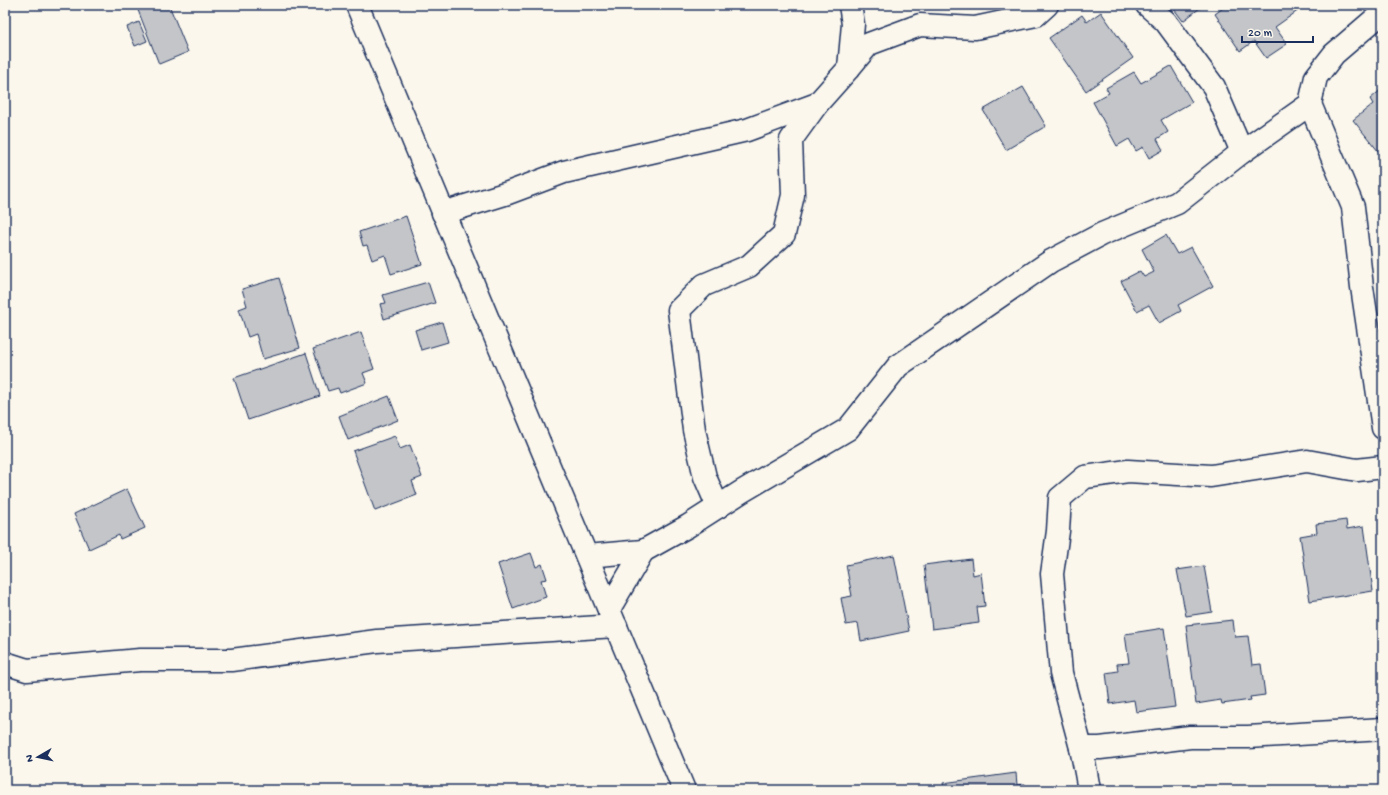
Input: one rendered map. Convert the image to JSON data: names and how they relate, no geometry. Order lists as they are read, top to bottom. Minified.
{"scale_bar":"20 m","north":"left"}
